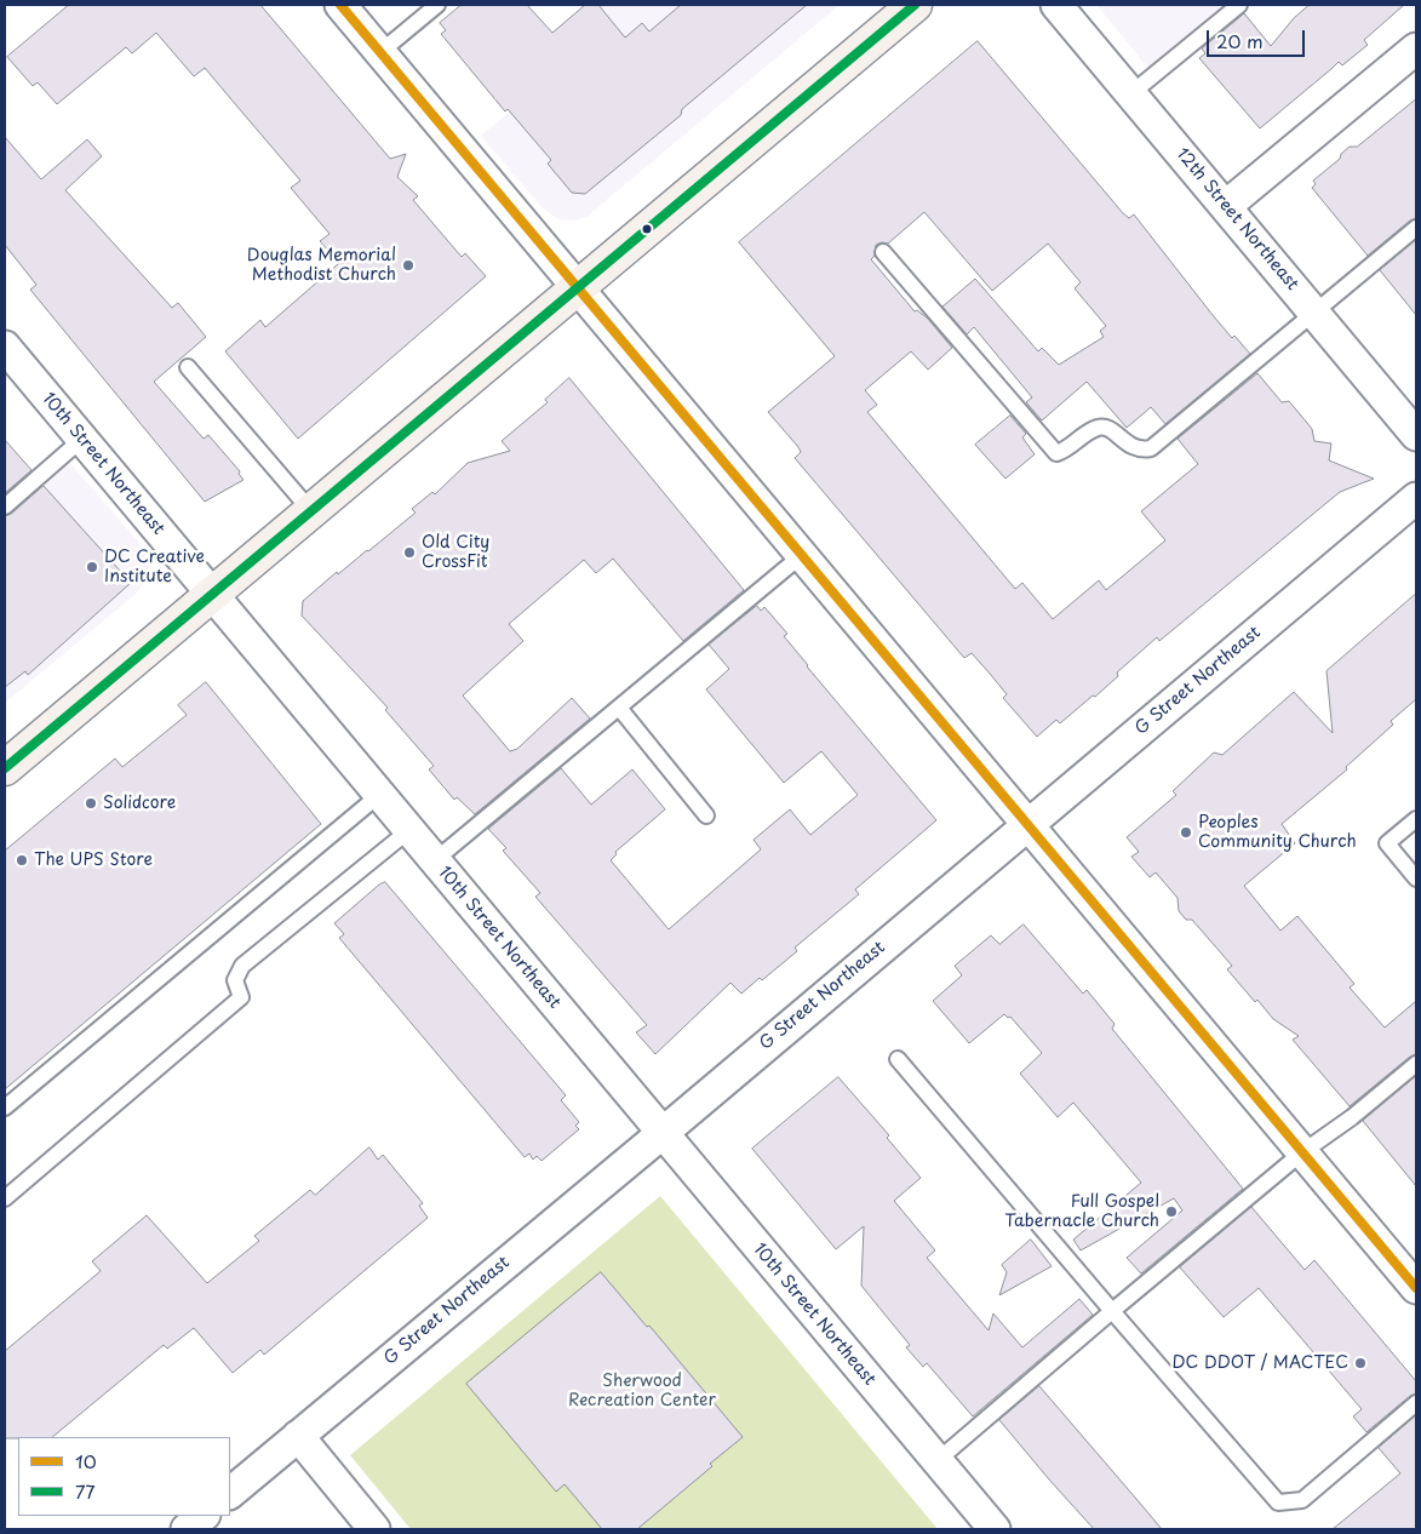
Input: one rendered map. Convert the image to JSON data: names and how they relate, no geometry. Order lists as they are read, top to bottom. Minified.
{"streets":{"street":["12th Street Northeast","10th Street Northeast","G Street Northeast"]},"crossings":[["10th Street Northeast","G Street Northeast"]],"parks":["Sherwood Recreation Center"],"places":["Douglas Memorial Methodist Church","Old City CrossFit","DC Creative Institute","Solidcore","Peoples Community Church","The UPS Store","Full Gospel Tabernacle Church","DC DDOT / MACTEC"],"lines":["transit line 10","transit line 77"],"legend":["10","77"],"scale_bar":"20 m"}
